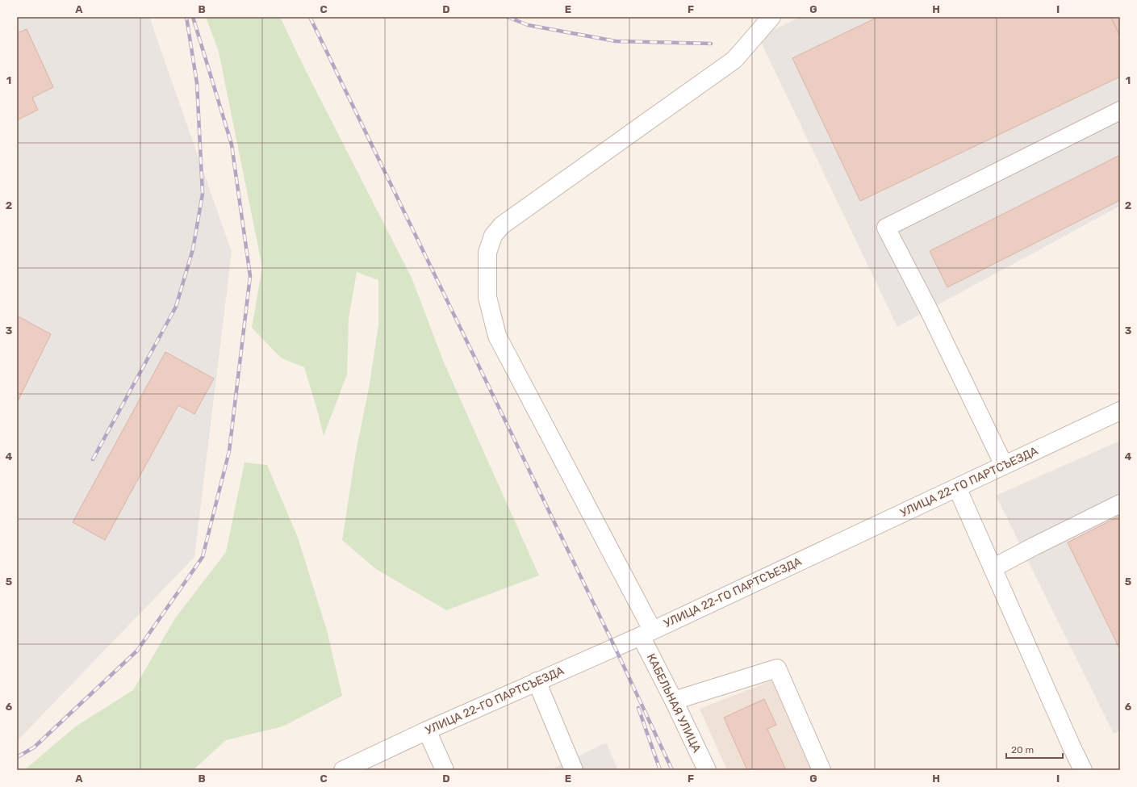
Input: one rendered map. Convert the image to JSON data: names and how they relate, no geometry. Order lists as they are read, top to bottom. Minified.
{"streets":{"street":["УЛИЦА 22-ГО ПАРТСЪЕЗДА","КАБЕЛЬНАЯ УЛИЦА"]},"crossings":[["УЛИЦА 22-ГО ПАРТСЪЕЗДА","КАБЕЛЬНАЯ УЛИЦА"]],"scale_bar":"20 m","grid":{"columns":["A","B","C","D","E","F","G","H","I"],"rows":["1","2","3","4","5","6"]}}
